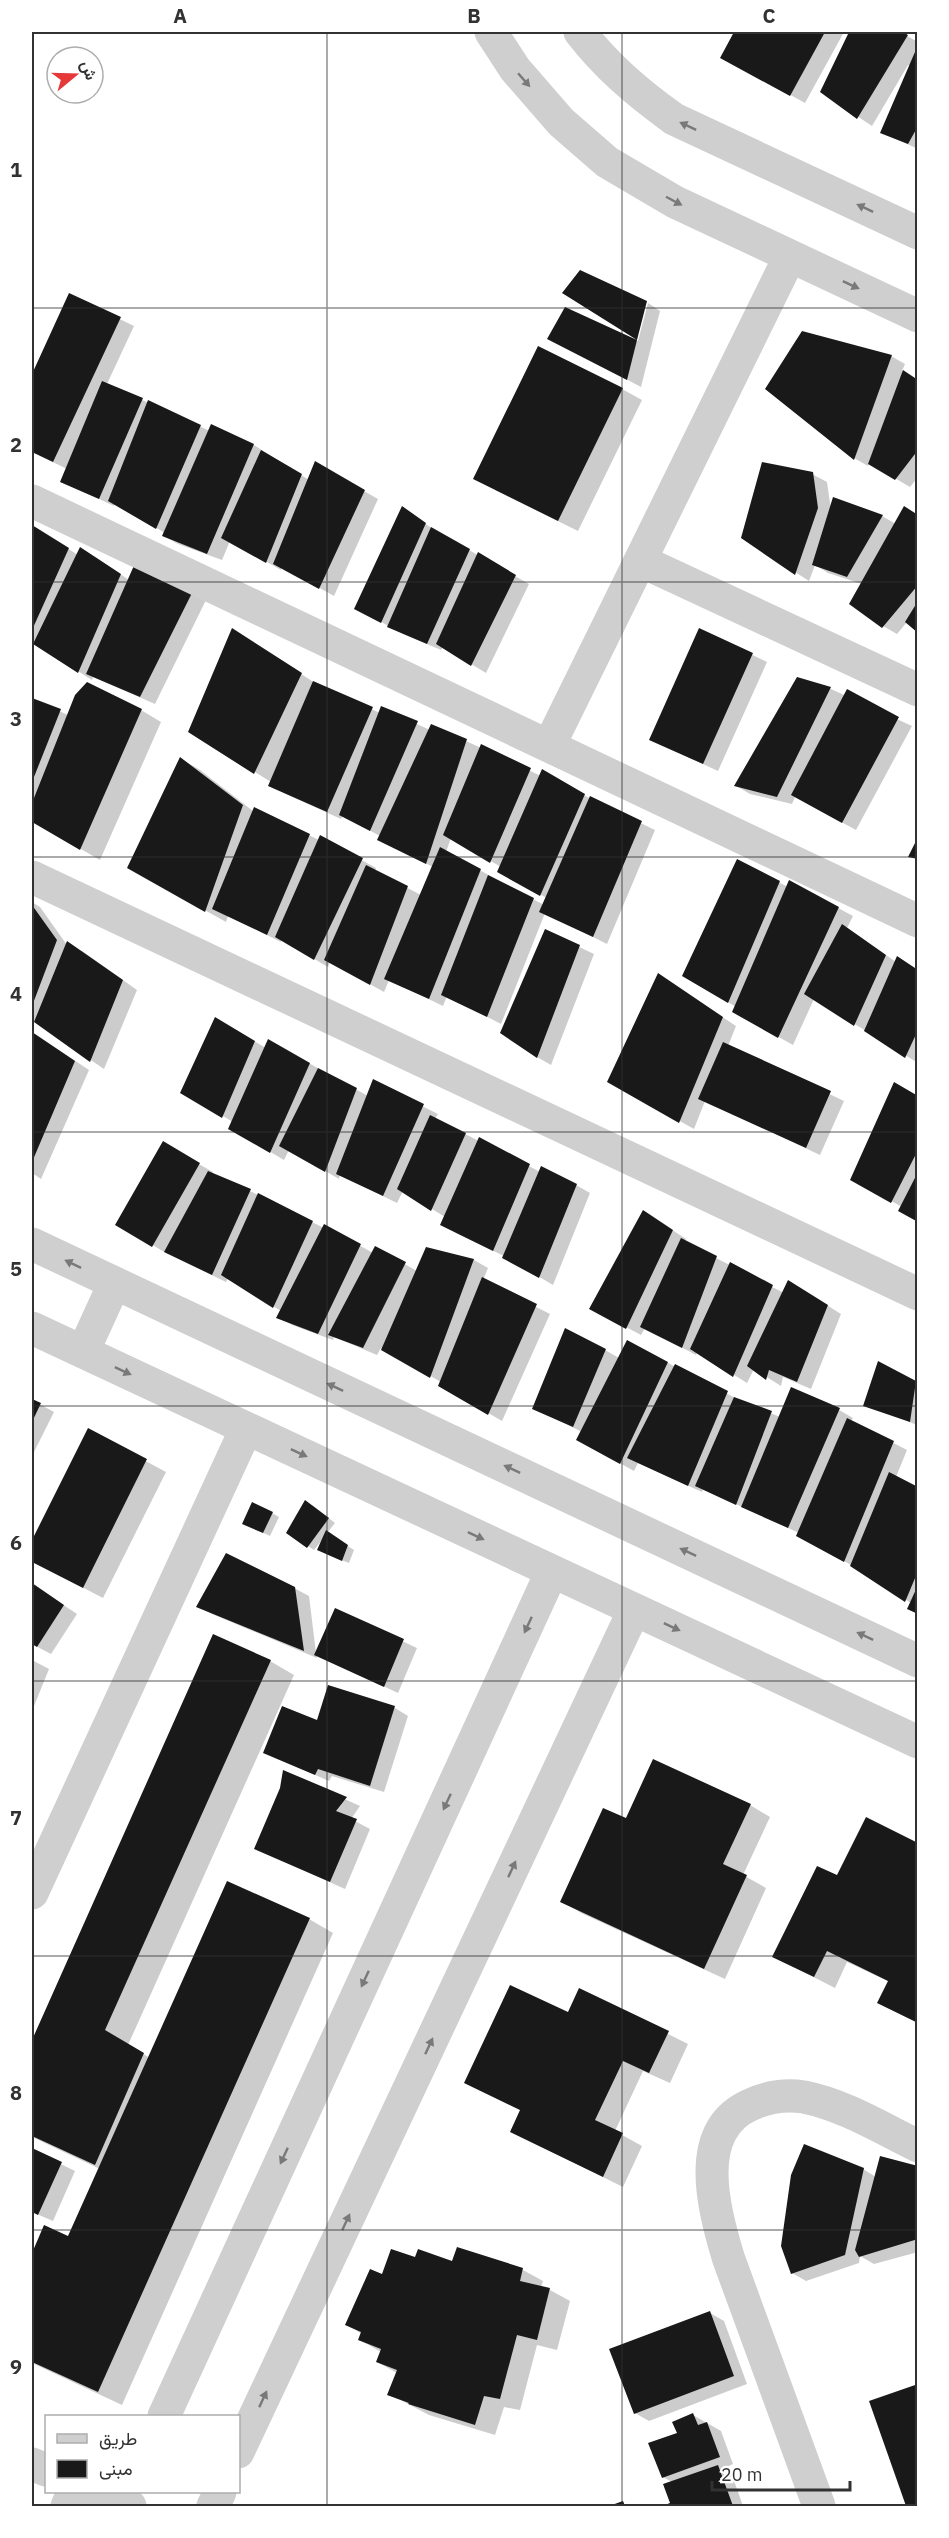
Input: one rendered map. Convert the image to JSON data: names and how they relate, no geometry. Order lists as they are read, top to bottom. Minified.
{"legend":["طريق","مبنى"],"scale_bar":"20 m","north":"right","grid":{"columns":["A","B","C"],"rows":["1","2","3","4","5","6","7","8","9"]}}
